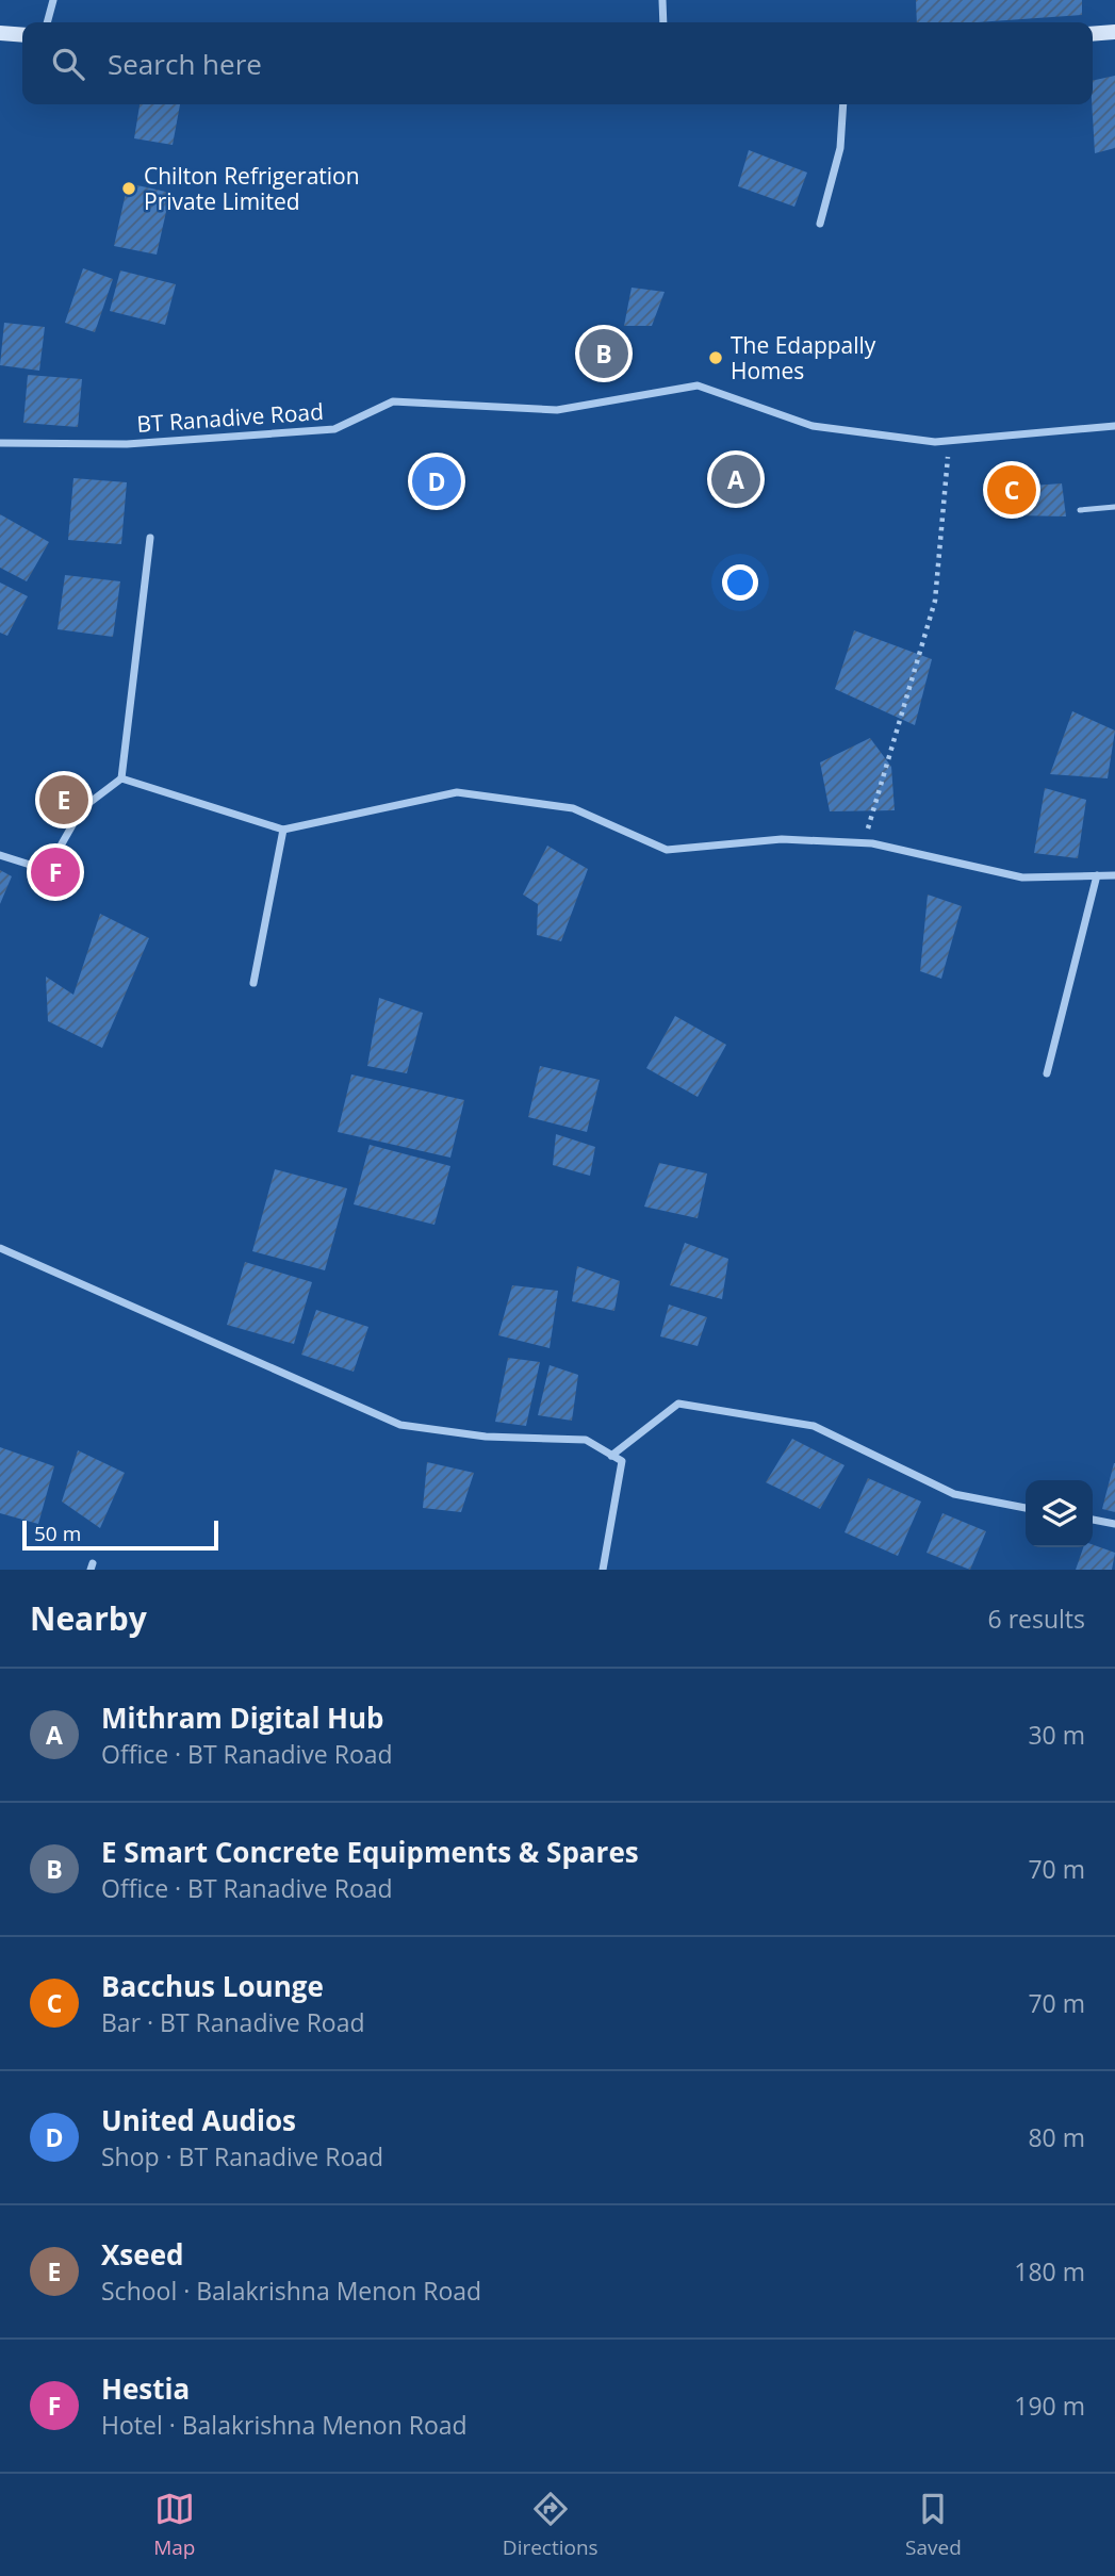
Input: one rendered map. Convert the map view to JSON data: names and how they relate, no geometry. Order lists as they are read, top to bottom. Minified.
{"streets":{"street":["BT Ranadive Road"]},"places":["Chilton Refrigeration Private Limited","The Edappally Homes"],"scale_bar":"50 m","page":{"search":"Search here","pins":["B","A","D","C","E","F"],"scale":"50 m","heading":["Nearby","6 results"],"list":[{"mark":"A","name":"Mithram Digital Hub","note":"Office · BT Ranadive Road","value":"30 m"},{"mark":"B","name":"E Smart Concrete Equipments & Spares","note":"Office · BT Ranadive Road","value":"70 m"},{"mark":"C","name":"Bacchus Lounge","note":"Bar · BT Ranadive Road","value":"70 m"},{"mark":"D","name":"United Audios","note":"Shop · BT Ranadive Road","value":"80 m"},{"mark":"E","name":"Xseed","note":"School · Balakrishna Menon Road","value":"180 m"},{"mark":"F","name":"Hestia","note":"Hotel · Balakrishna Menon Road","value":"190 m"}],"nav":["Map","Directions","Saved"]}}
